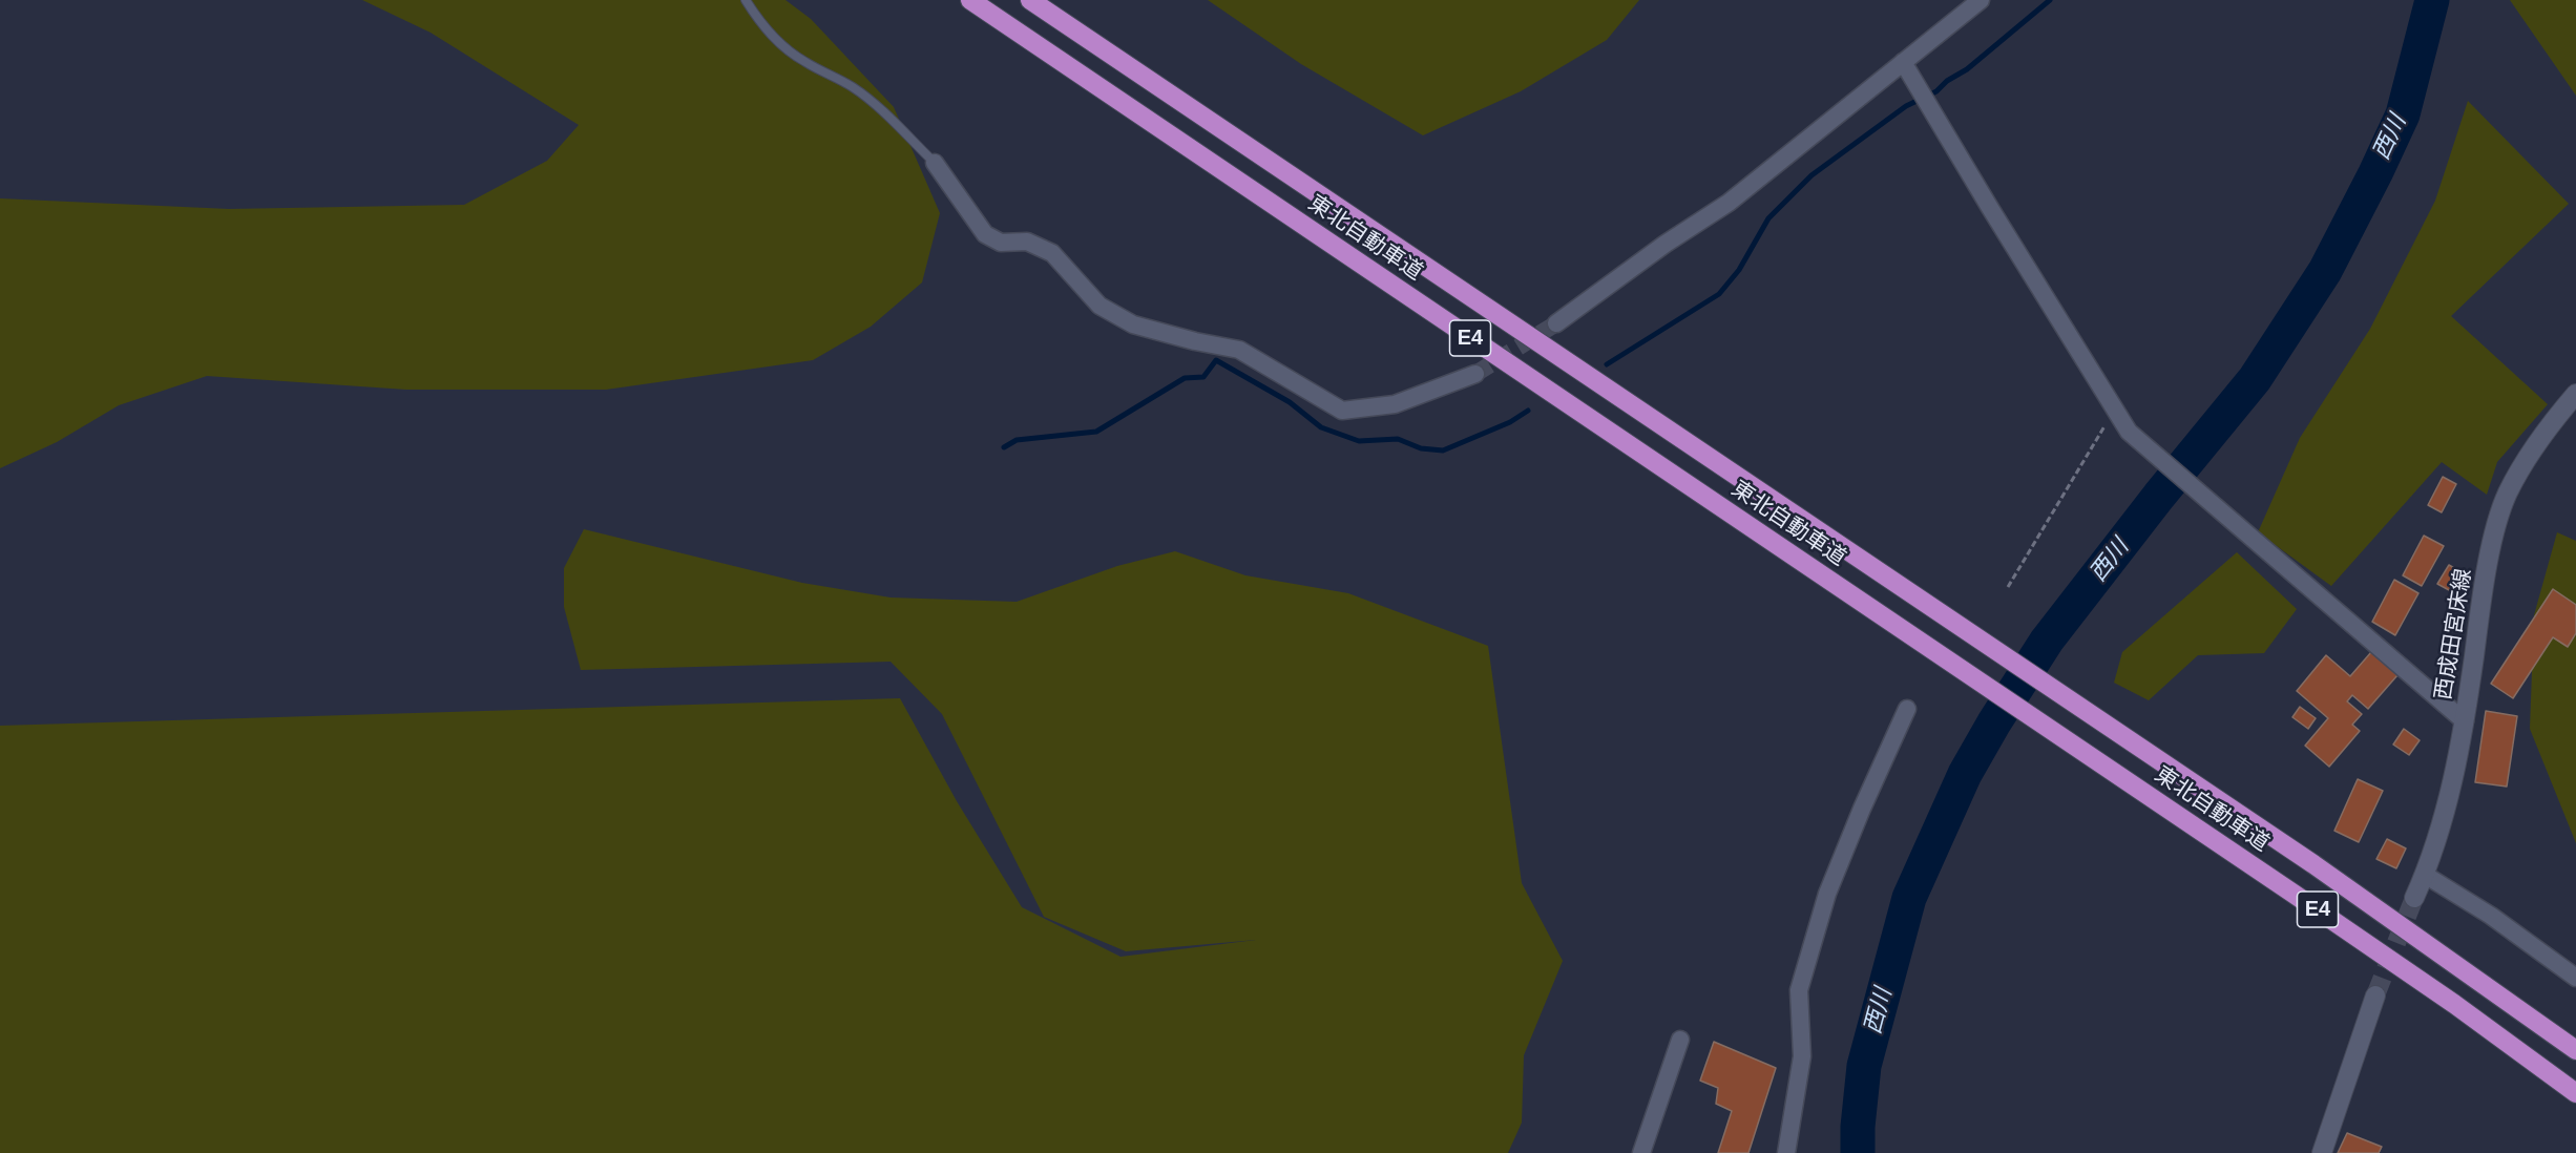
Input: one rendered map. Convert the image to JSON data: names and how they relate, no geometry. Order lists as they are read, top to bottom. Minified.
{"streets":{"highway":["東北自動車道","E4"],"main road":["西成田宮床線"]},"water":["西川"]}
